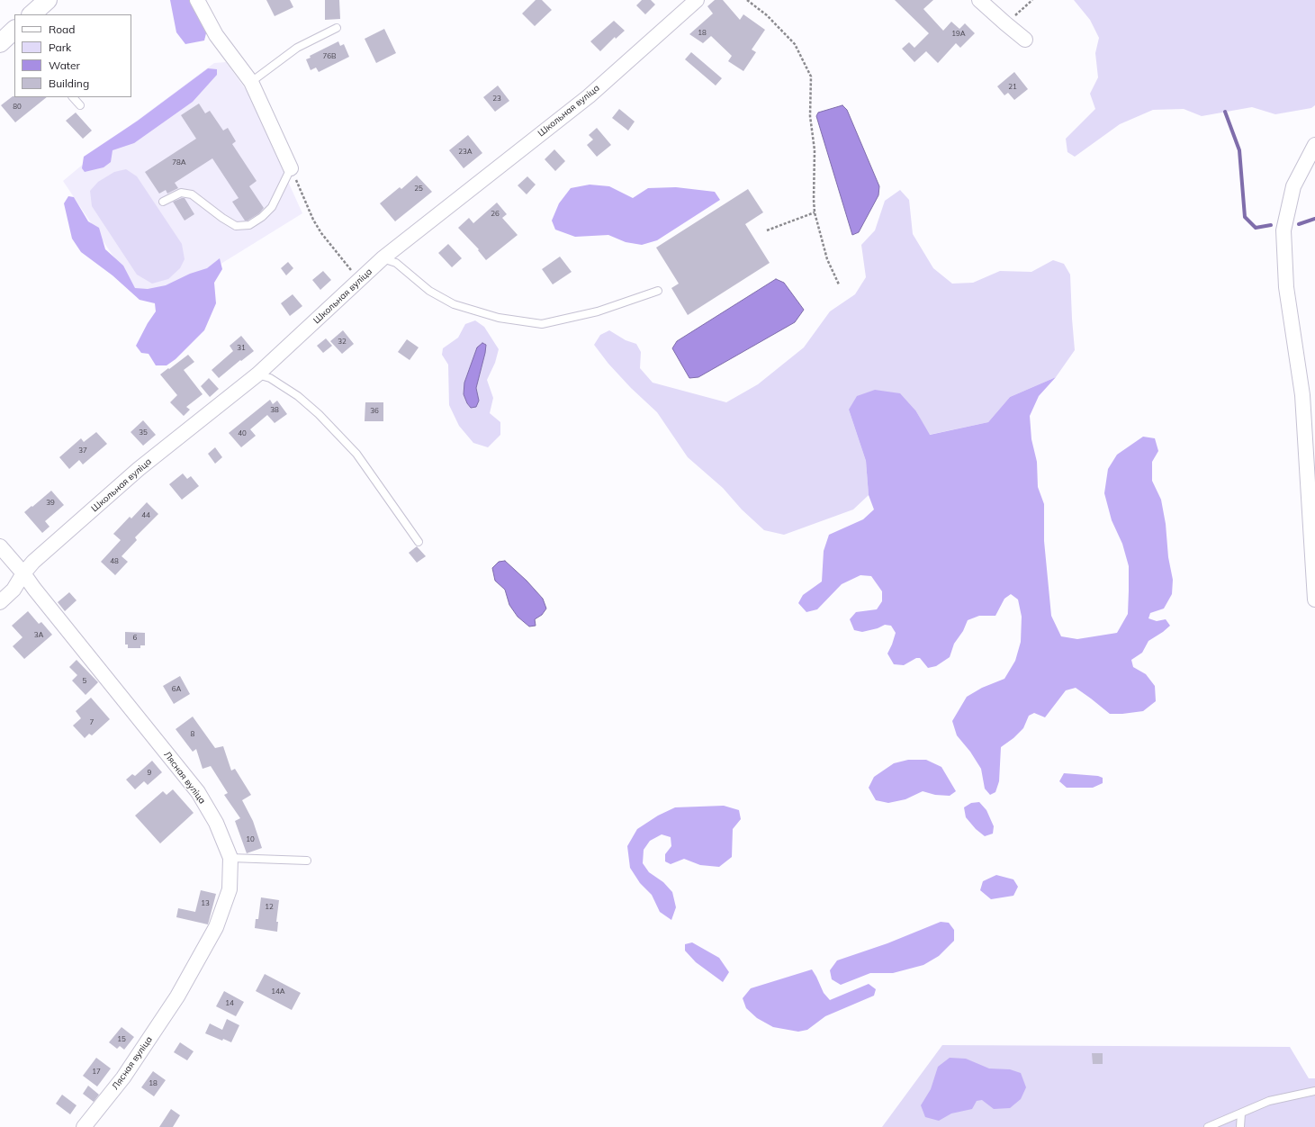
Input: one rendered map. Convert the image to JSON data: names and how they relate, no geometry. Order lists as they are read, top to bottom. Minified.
{"streets":{"street":["Школьная вуліца","Лясная вуліца"]},"crossings":[["Школьная вуліца","Лясная вуліца"]],"house_numbers":["18","19А","76В","21","23","80","23А","78А","25","26","32","31","38","36","35","40","37","39","44","48","3А","6","5","6А","7","8","9","10","13","12","14А","14","15","17","18"],"legend":["Road","Park","Water","Building"]}
